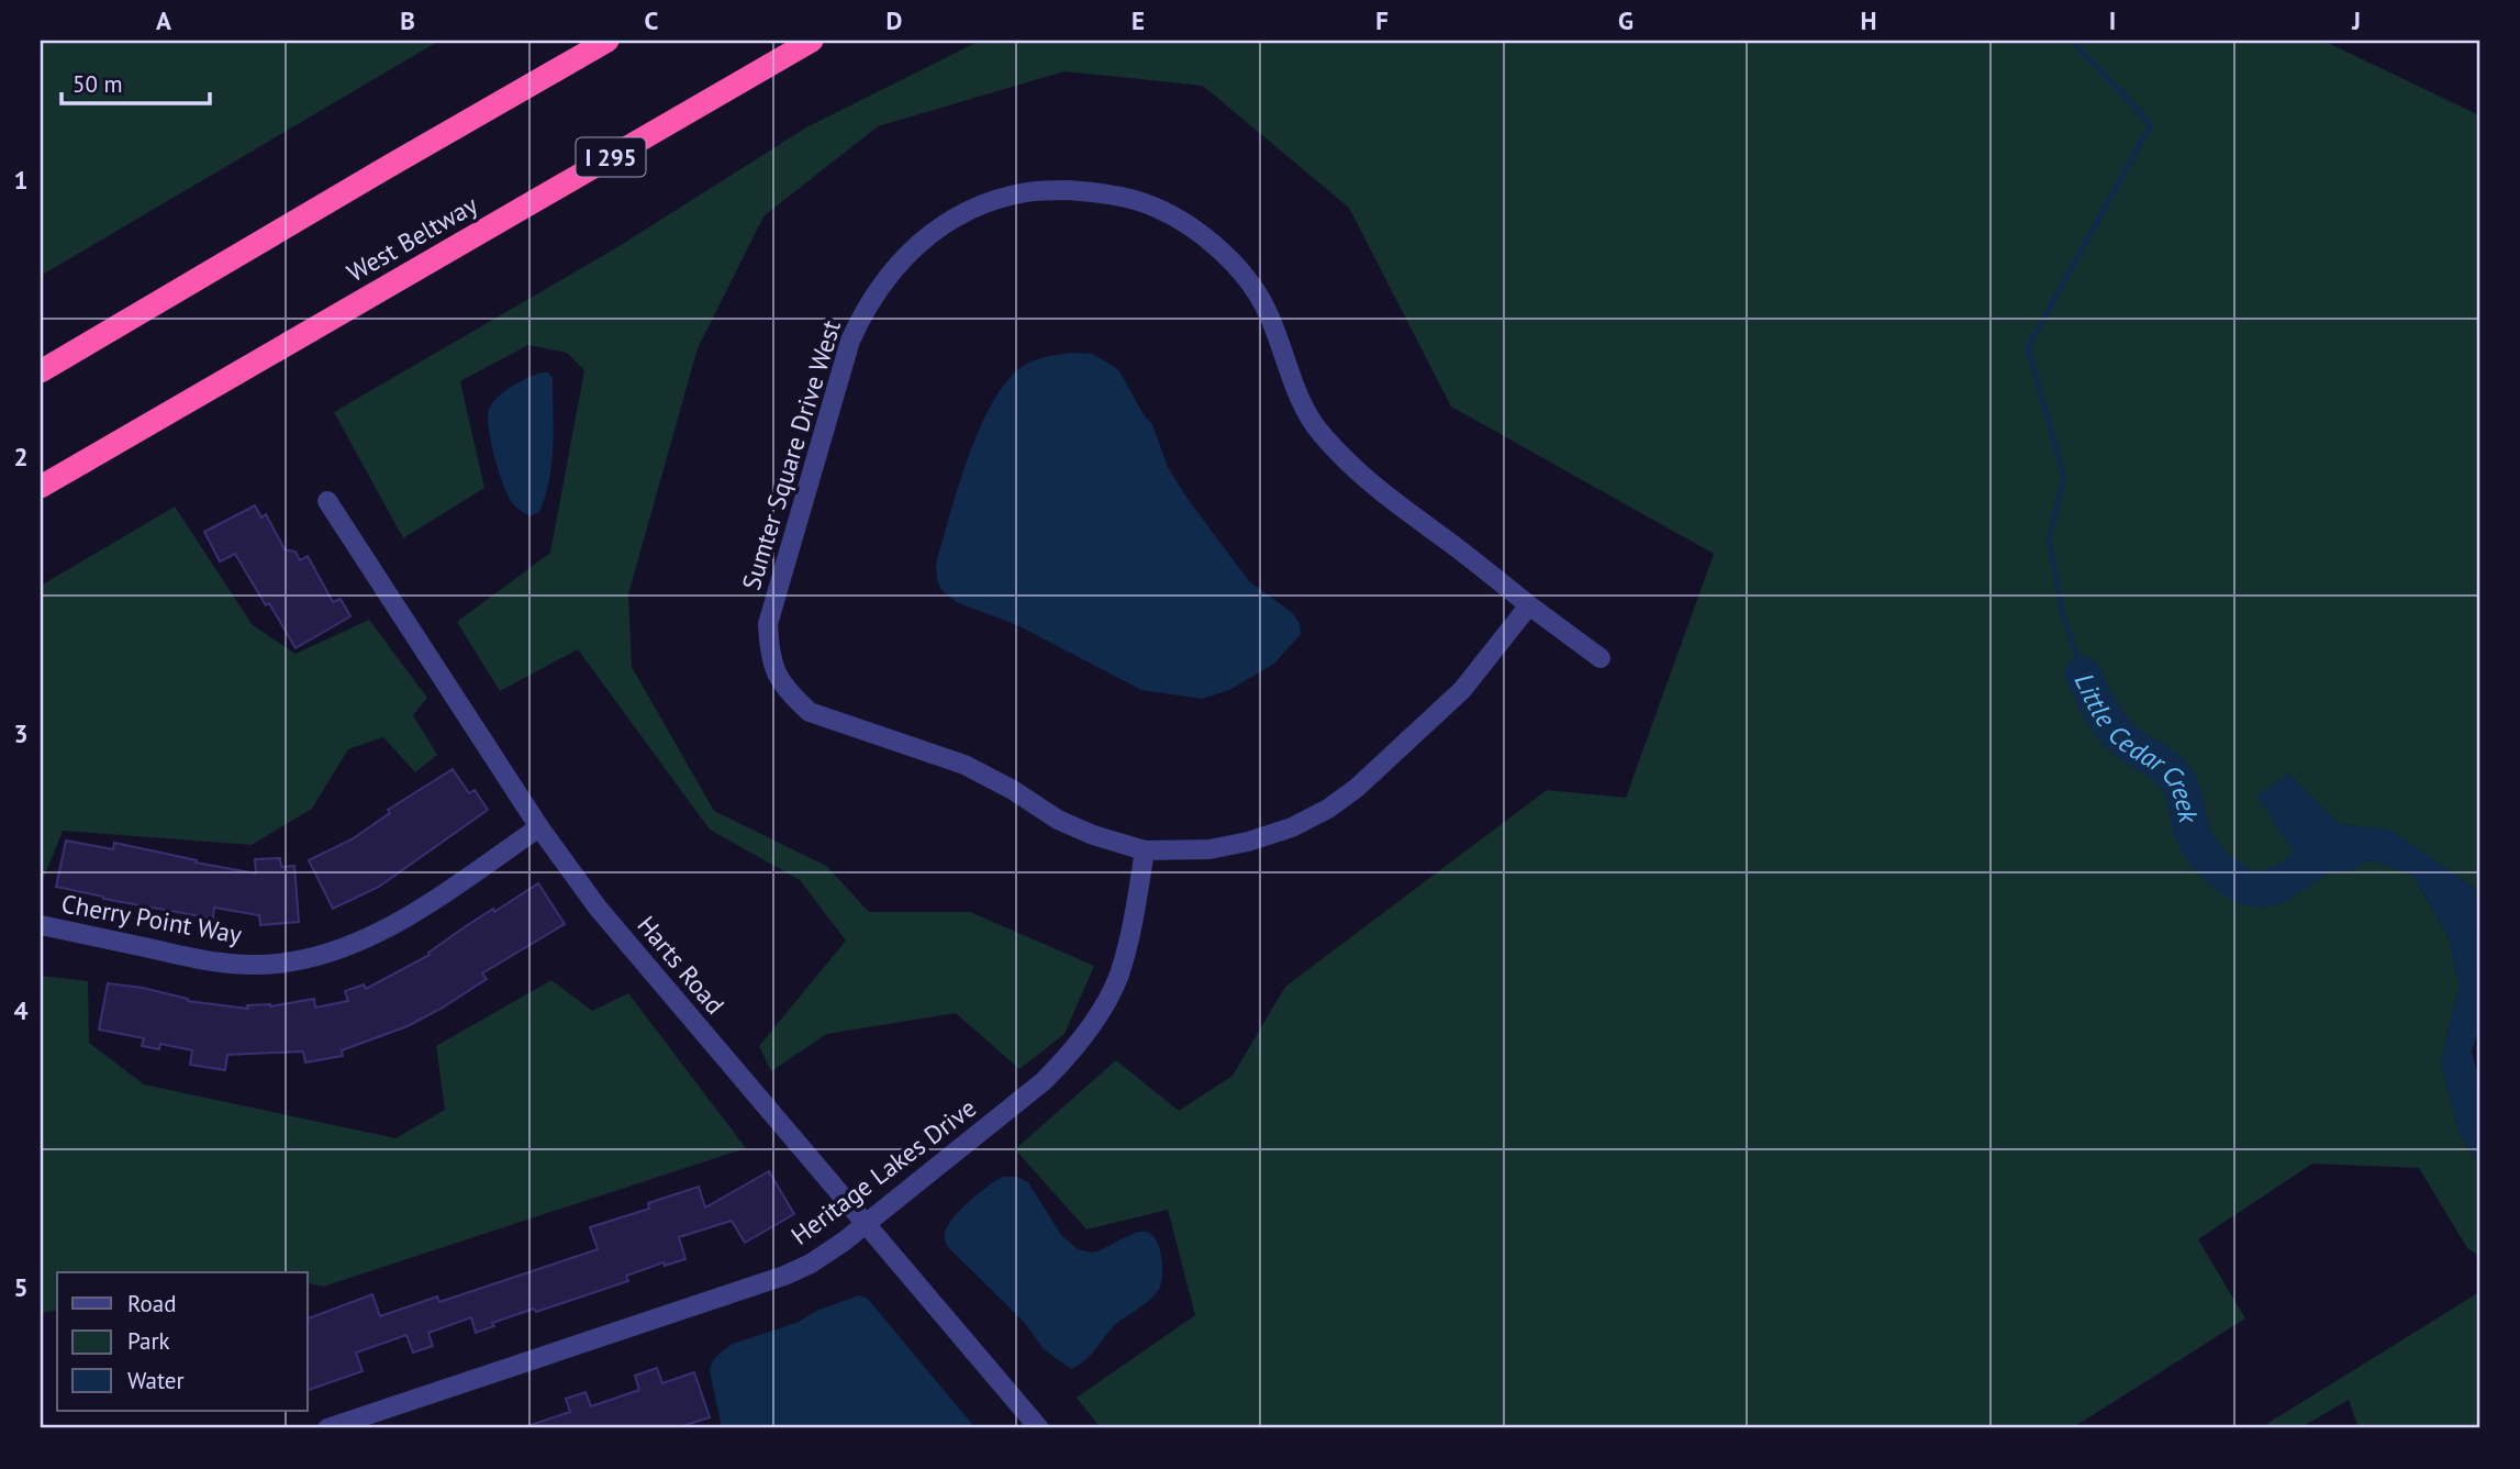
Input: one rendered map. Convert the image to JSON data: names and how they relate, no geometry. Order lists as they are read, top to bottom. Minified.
{"streets":{"highway":["I 295","West Beltway"],"street":["Sumter Square Drive West","Cherry Point Way","Harts Road","Heritage Lakes Drive"]},"crossings":[["Sumter Square Drive West","Heritage Lakes Drive"],["Cherry Point Way","Harts Road"],["Harts Road","Heritage Lakes Drive"]],"water":["Little Cedar Creek"],"legend":["Road","Park","Water"],"scale_bar":"50 m","grid":{"columns":["A","B","C","D","E","F","G","H","I","J"],"rows":["1","2","3","4","5"]}}
